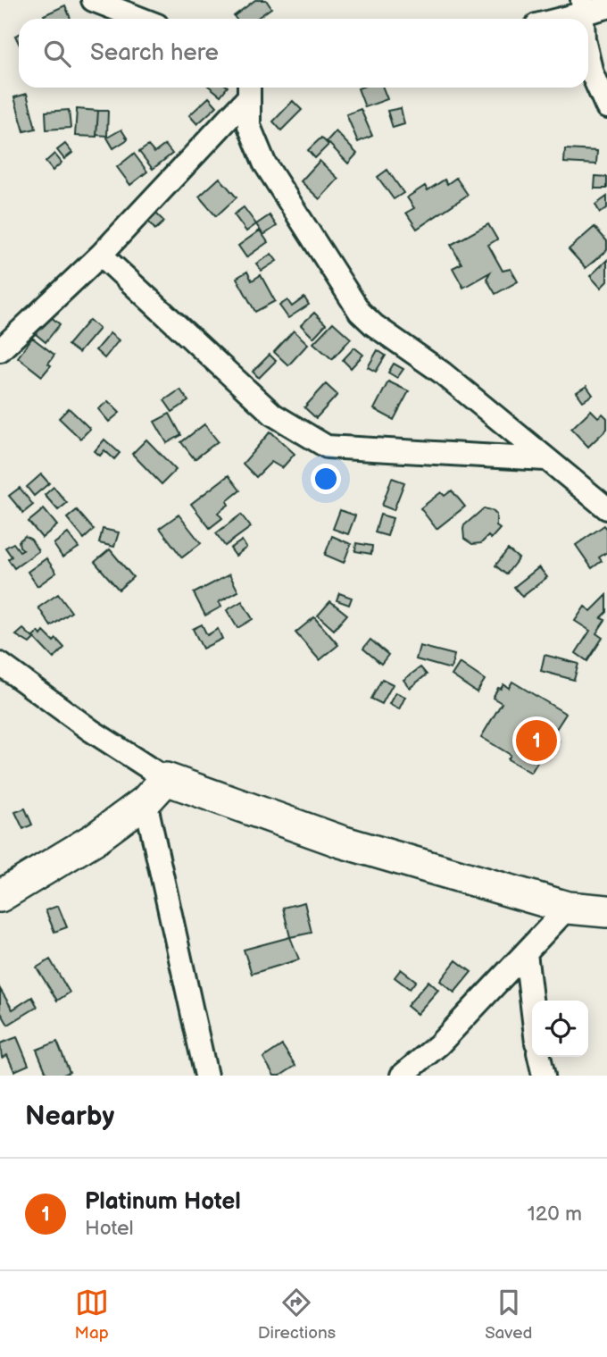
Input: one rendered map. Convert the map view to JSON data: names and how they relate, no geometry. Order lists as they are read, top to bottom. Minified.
{"page":{"search":"Search here","pins":"1","heading":"Nearby","list":[{"mark":"1","name":"Platinum Hotel","note":"Hotel","value":"120 m"}],"nav":["Map","Directions","Saved"]}}
